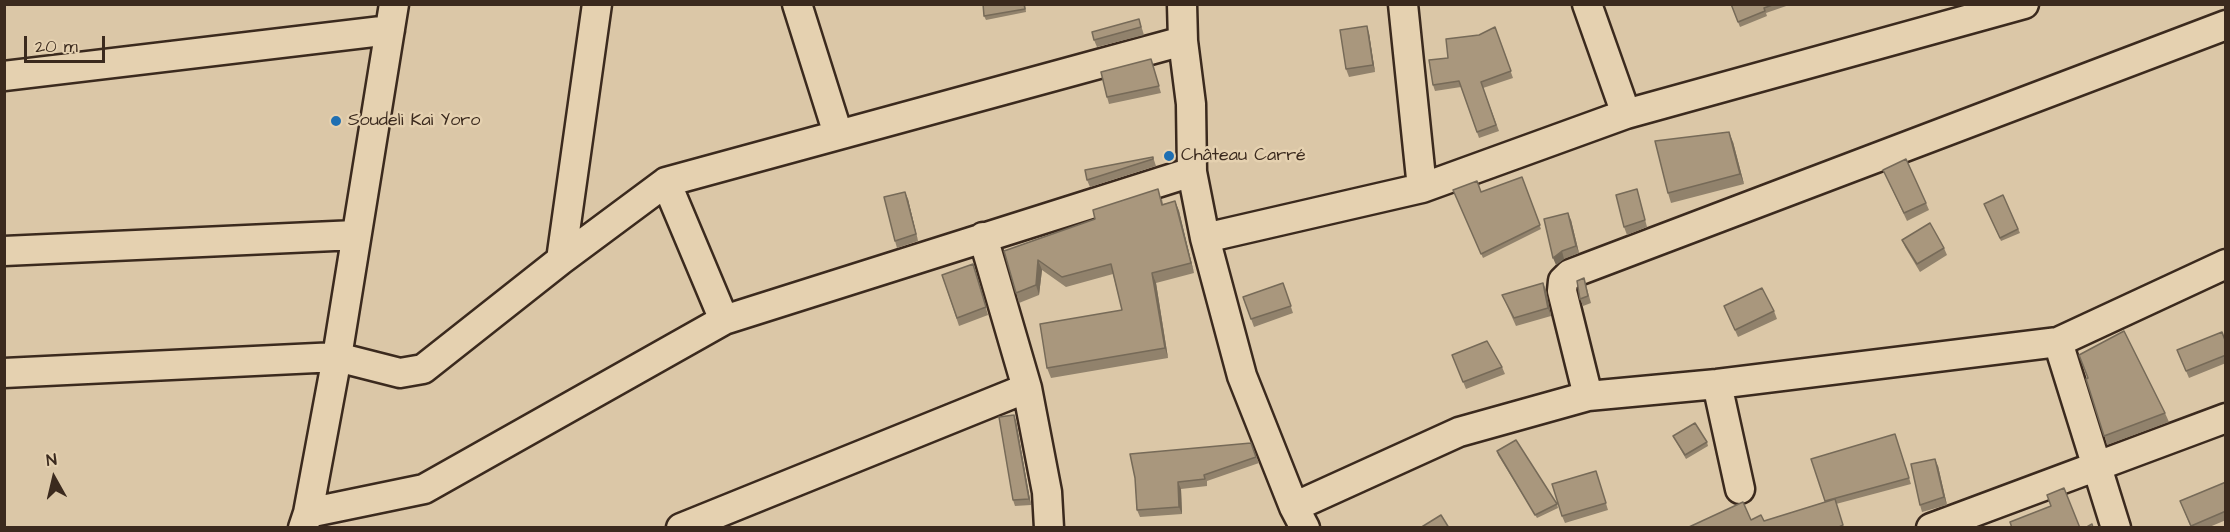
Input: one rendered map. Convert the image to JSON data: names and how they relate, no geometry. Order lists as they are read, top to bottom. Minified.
{"places":["Soudeli Kai Yoro","Château Carré"],"scale_bar":"20 m","north":"top"}
